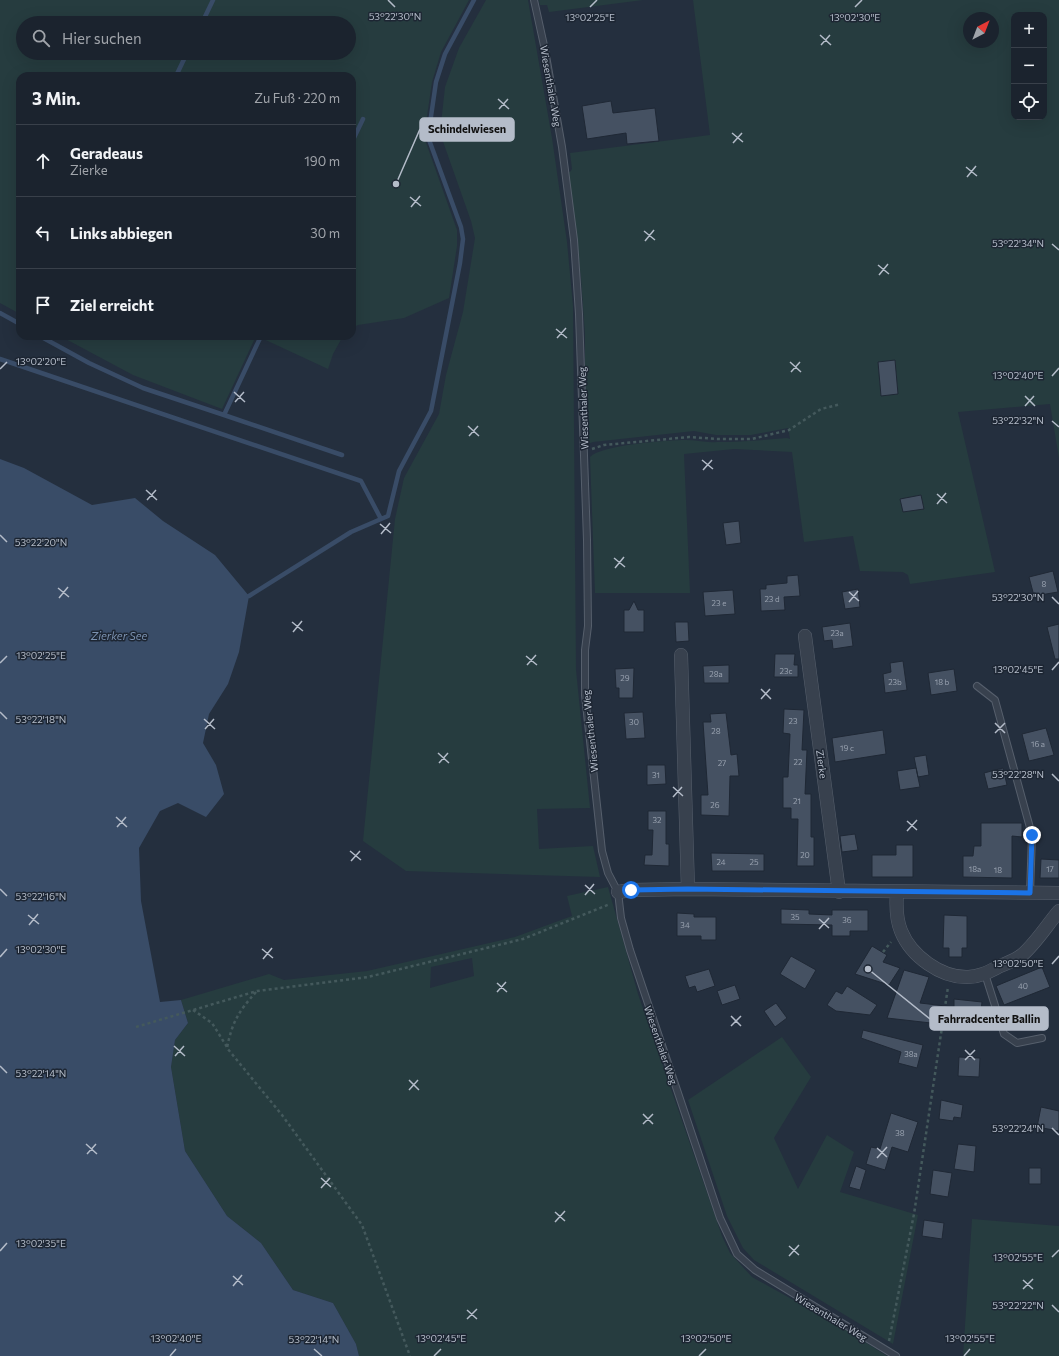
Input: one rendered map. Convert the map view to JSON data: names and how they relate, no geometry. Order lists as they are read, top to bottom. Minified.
{"streets":{"street":["Zierke"],"lane":["Wiesenthaler Weg"]},"water":["Zierker See"],"places":["Schindelwiesen","Fahrradcenter Ballin"],"house_numbers":["8","23 d","23 e","23a","23c","28a","29","23b","18 b","23","30","28","16 a","19 c","22","27","31","21","26","32","20","24","25","18a","17","18","35","36","34","40","38a","38"],"north":"top right","page":{"map_buttons":["+","−"],"search":"Hier suchen","heading":["3 Min.","Zu Fuß · 220 m"],"list":[["Geradeaus","Zierke","190 m"],["Links abbiegen","30 m"],"Ziel erreicht"]},"coordinates":["53°22'30\"N","13°02'25\"E","13°02'30\"E","53°22'34\"N","13°02'20\"E","13°02'40\"E","53°22'32\"N","53°22'20\"N","13°02'45\"E","53°22'18\"N","53°22'28\"N","53°22'16\"N","13°02'50\"E","53°22'14\"N","53°22'24\"N","13°02'35\"E","13°02'55\"E","53°22'22\"N"]}
